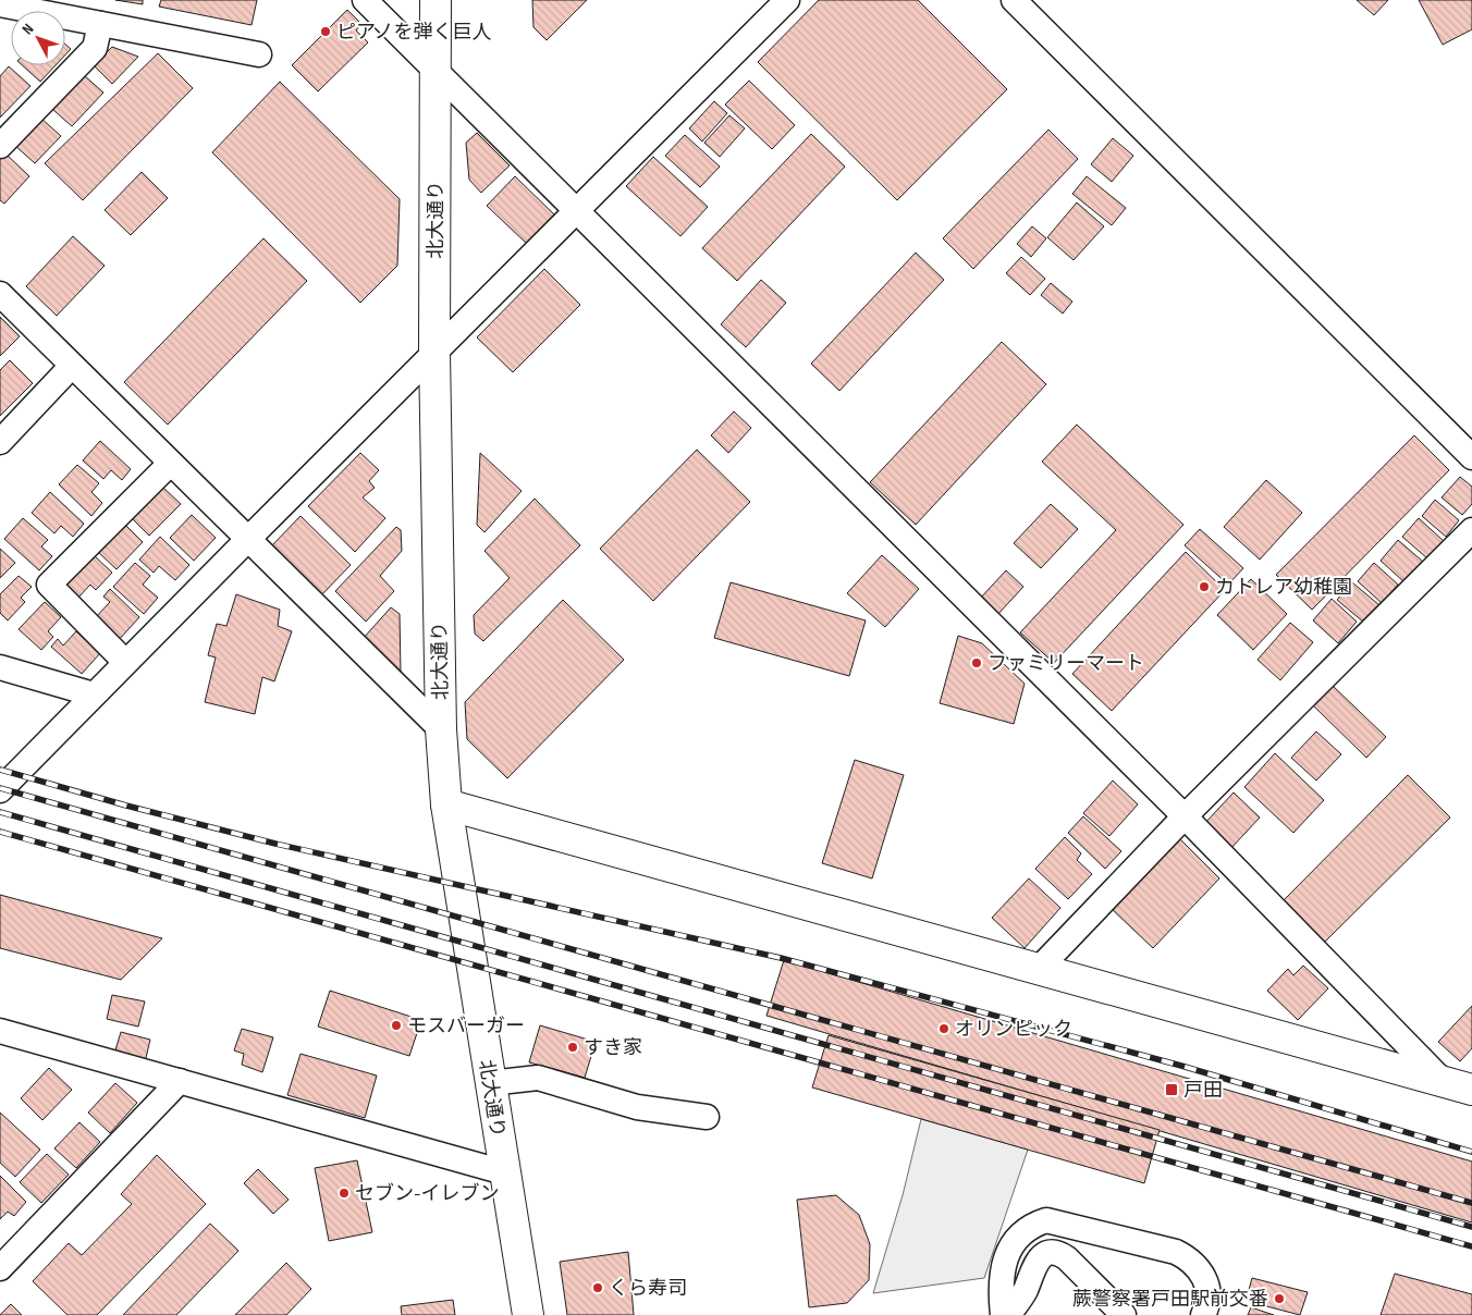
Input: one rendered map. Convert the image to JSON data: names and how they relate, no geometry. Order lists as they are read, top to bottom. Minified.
{"streets":{"street":["北大通り"]},"places":{"other":["ピアノを弾く巨人","カトレア幼稚園","ファミリーマート","モスバーガー","オリンピック","すき家","セブン-イレブン","くら寿司","蕨警察署戸田駅前交番"],"transit":["戸田"]},"north":"top left"}
